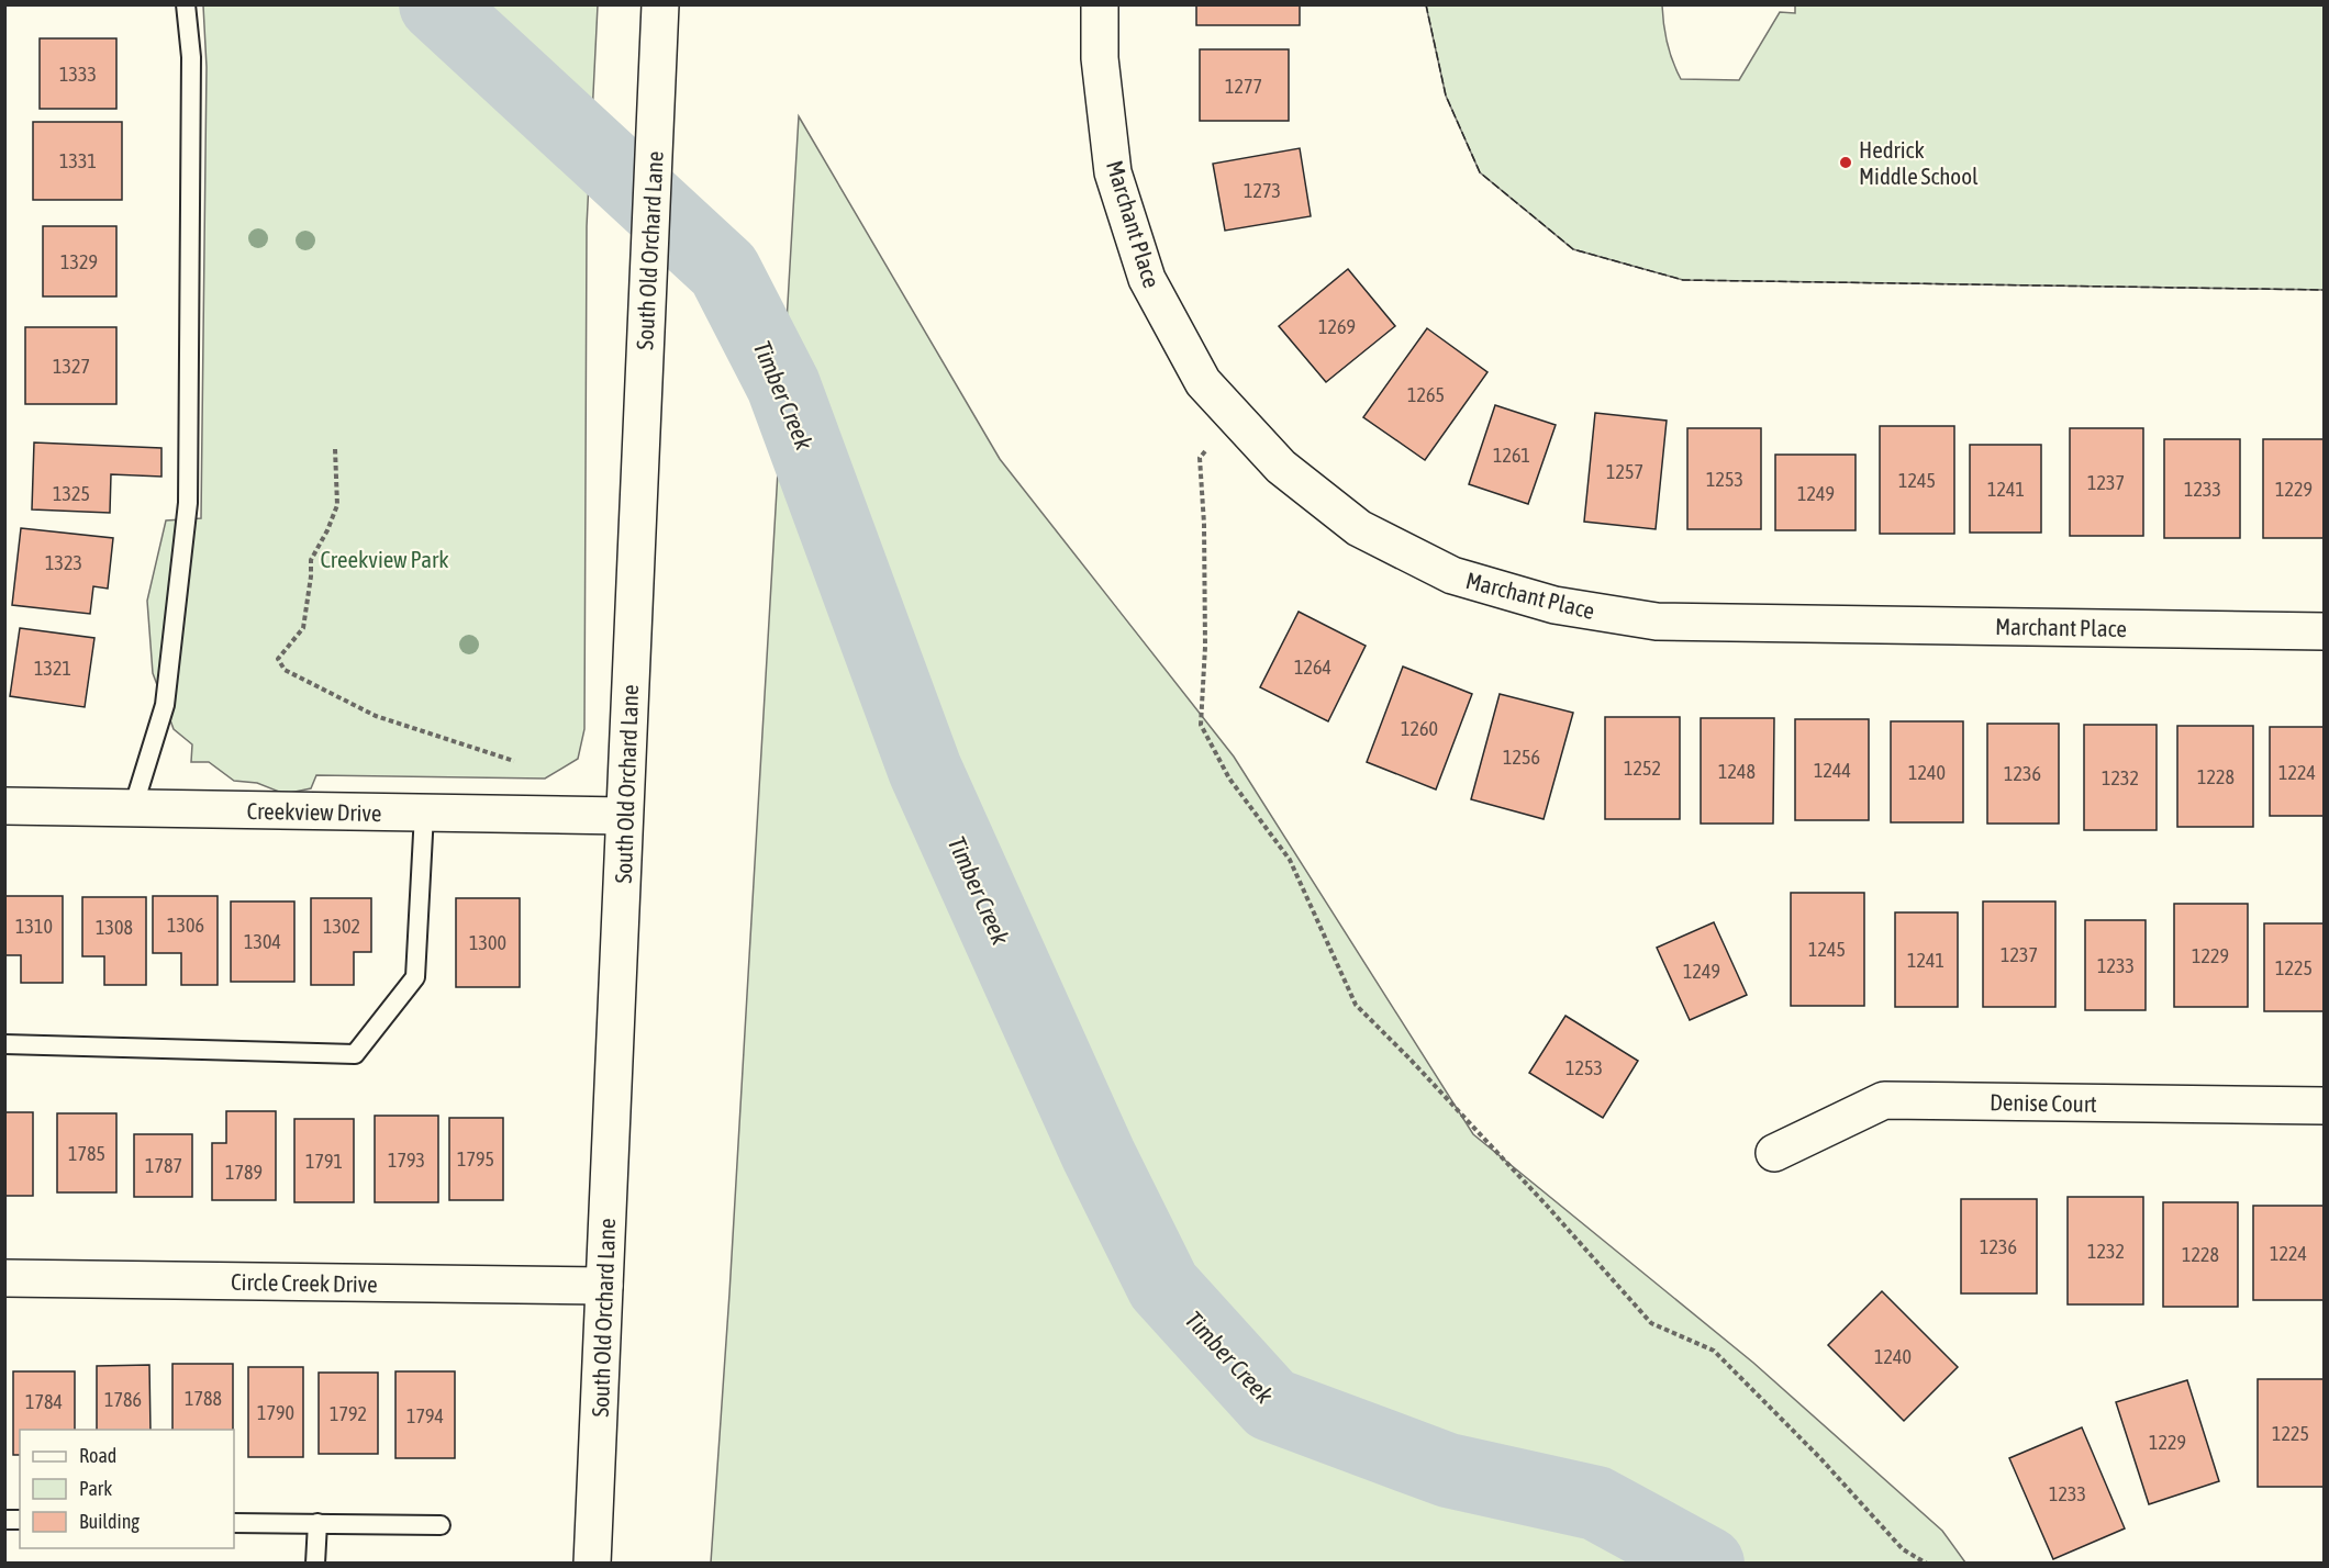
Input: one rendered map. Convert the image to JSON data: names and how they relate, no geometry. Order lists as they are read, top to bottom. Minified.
{"streets":{"street":["Marchant Place","South Old Orchard Lane","Creekview Drive","Denise Court","Circle Creek Drive"]},"crossings":[["South Old Orchard Lane","Creekview Drive"],["South Old Orchard Lane","Circle Creek Drive"]],"water":["Timber Creek"],"parks":["Creekview Park"],"places":["Hedrick Middle School"],"house_numbers":["1333","1277","1331","1273","1329","1269","1327","1265","1261","1257","1253","1245","1237","1241","1233","1229","1325","1249","1323","1264","1321","1260","1256","1252","1244","1248","1240","1224","1236","1228","1232","1306","1310","1302","1308","1304","1300","1245","1237","1229","1241","1233","1225","1249","1253","1785","1795","1793","1791","1787","1789","1236","1232","1224","1228","1240","1788","1786","1784","1790","1792","1794","1225","1229","1233"],"legend":["Road","Park","Building"]}
